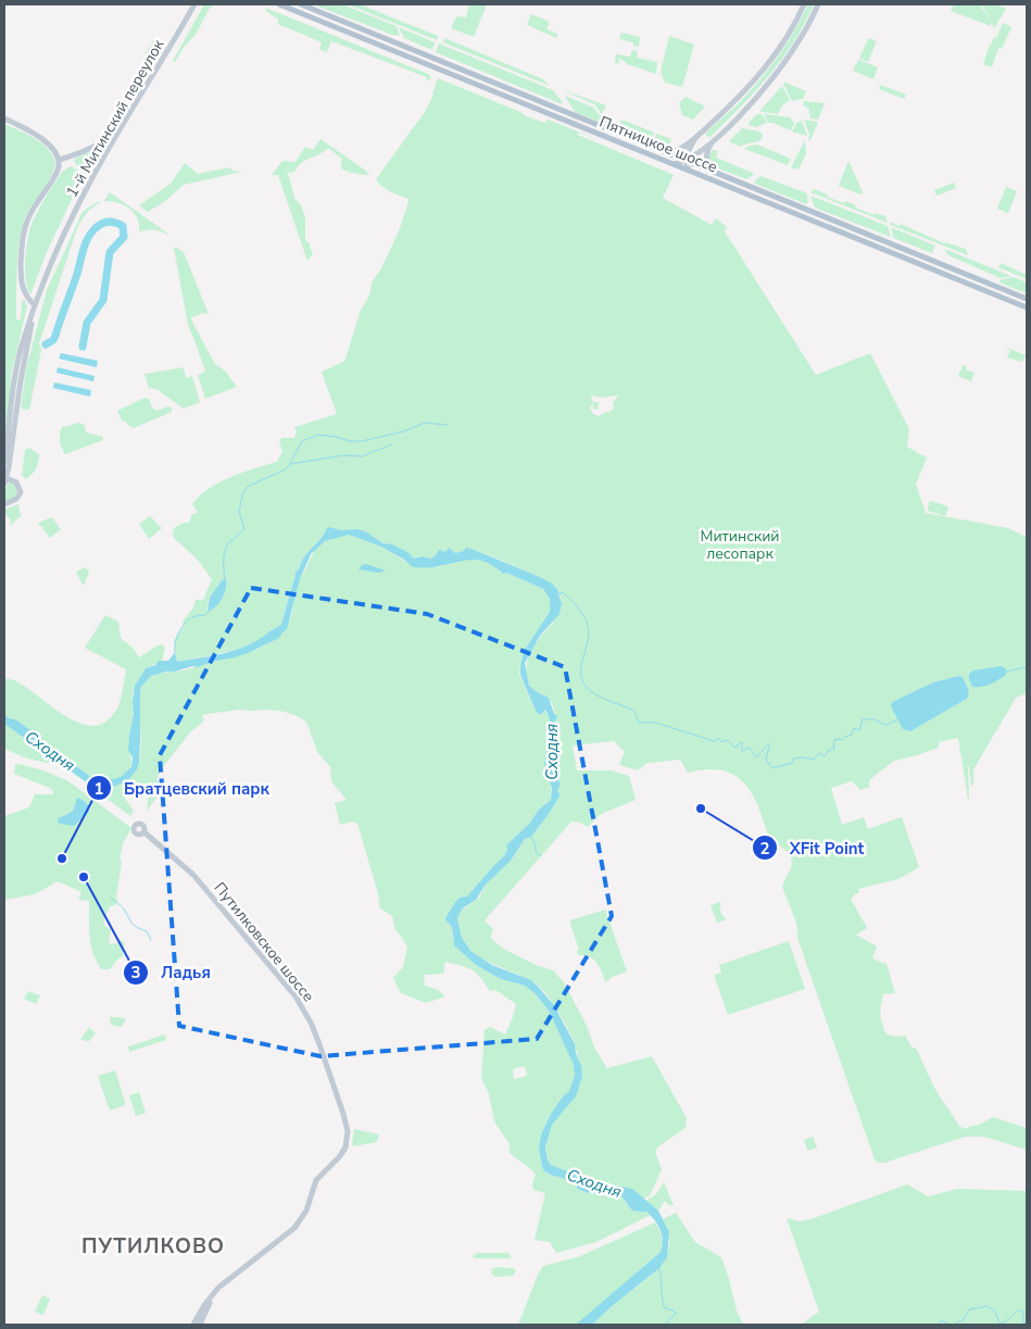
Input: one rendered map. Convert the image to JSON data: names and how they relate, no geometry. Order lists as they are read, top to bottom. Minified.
{"streets":{"main road":["1-й Митинский переулок","Пятницкое шоссе","Путилковское шоссе"]},"districts":["ПУТИЛКОВО"],"water":["Сходня"],"parks":["Митинский лесопарк"],"places":["XFit Point","Братцевский парк","Ладья"]}
